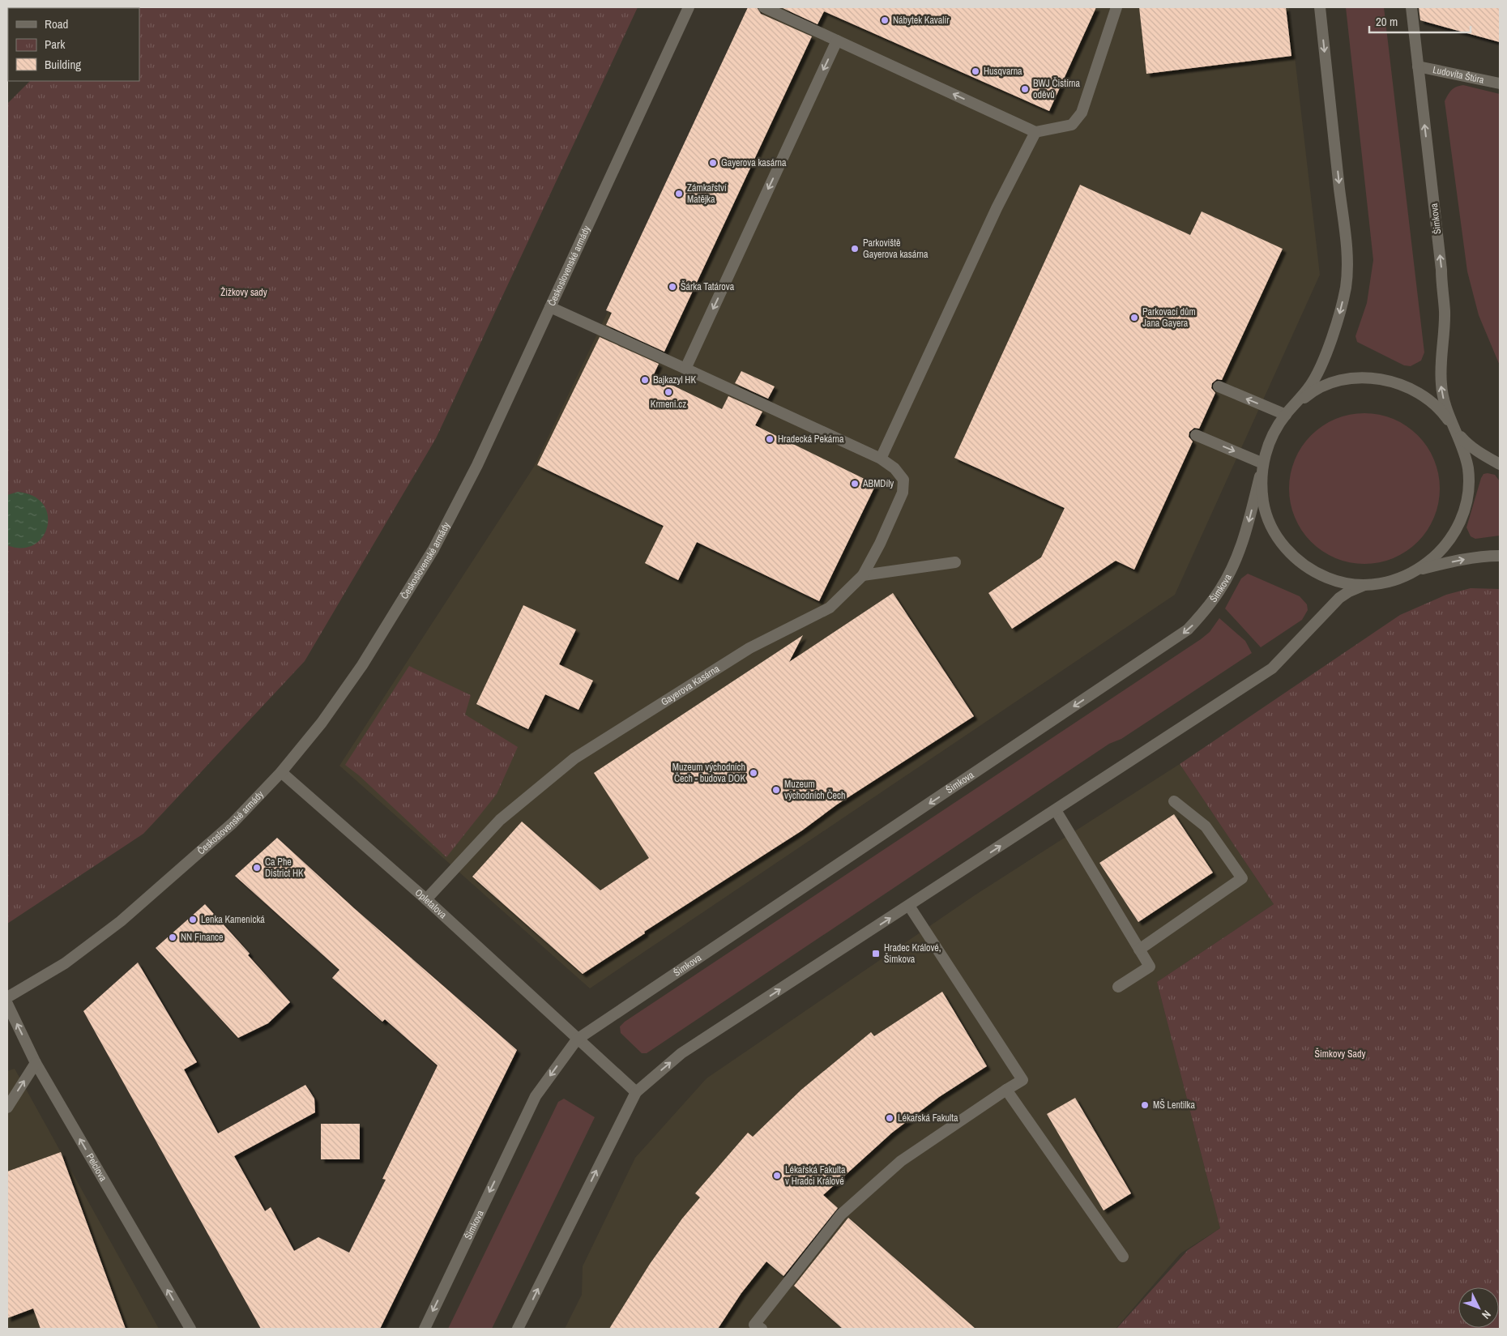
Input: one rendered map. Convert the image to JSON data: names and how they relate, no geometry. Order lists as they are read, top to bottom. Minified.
{"streets":{"street":["Ludovíta Štúra","Šimkova","Československé armády","Gayerova Kasárna","Opletalova","Pelclova"]},"crossings":[["Ludovíta Štúra","Šimkova"],["Šimkova","Opletalova"],["Československé armády","Opletalova"],["Gayerova Kasárna","Opletalova"]],"one_way":["Pelclova"],"parks":["Žižkovy sady","Šimkovy Sady"],"places":{"other":["Nábytek Kavalír","Husqvarna","BWJ Čistírna oděvů","Gayerova kasárna","Zámkařství Matějka","Parkoviště Gayerova kasárna","Šárka Tatárova","Parkovací dům Jana Gayera","Bajkazyl HK","Krmeni.cz","Hradecká Pekárna","ABMDíly","Muzeum východních Čech - budova DOK","Muzeum východních Čech","Ca Phe District HK","Lenka Kamenická","NN Finance","MŠ Lentilka","Lékařská Fakulta","Lékařská Fakulta v Hradci Králové"],"transit":["Hradec Králové, Šimkova"]},"legend":["Road","Park","Building"],"scale_bar":"20 m","north":"bottom right"}
